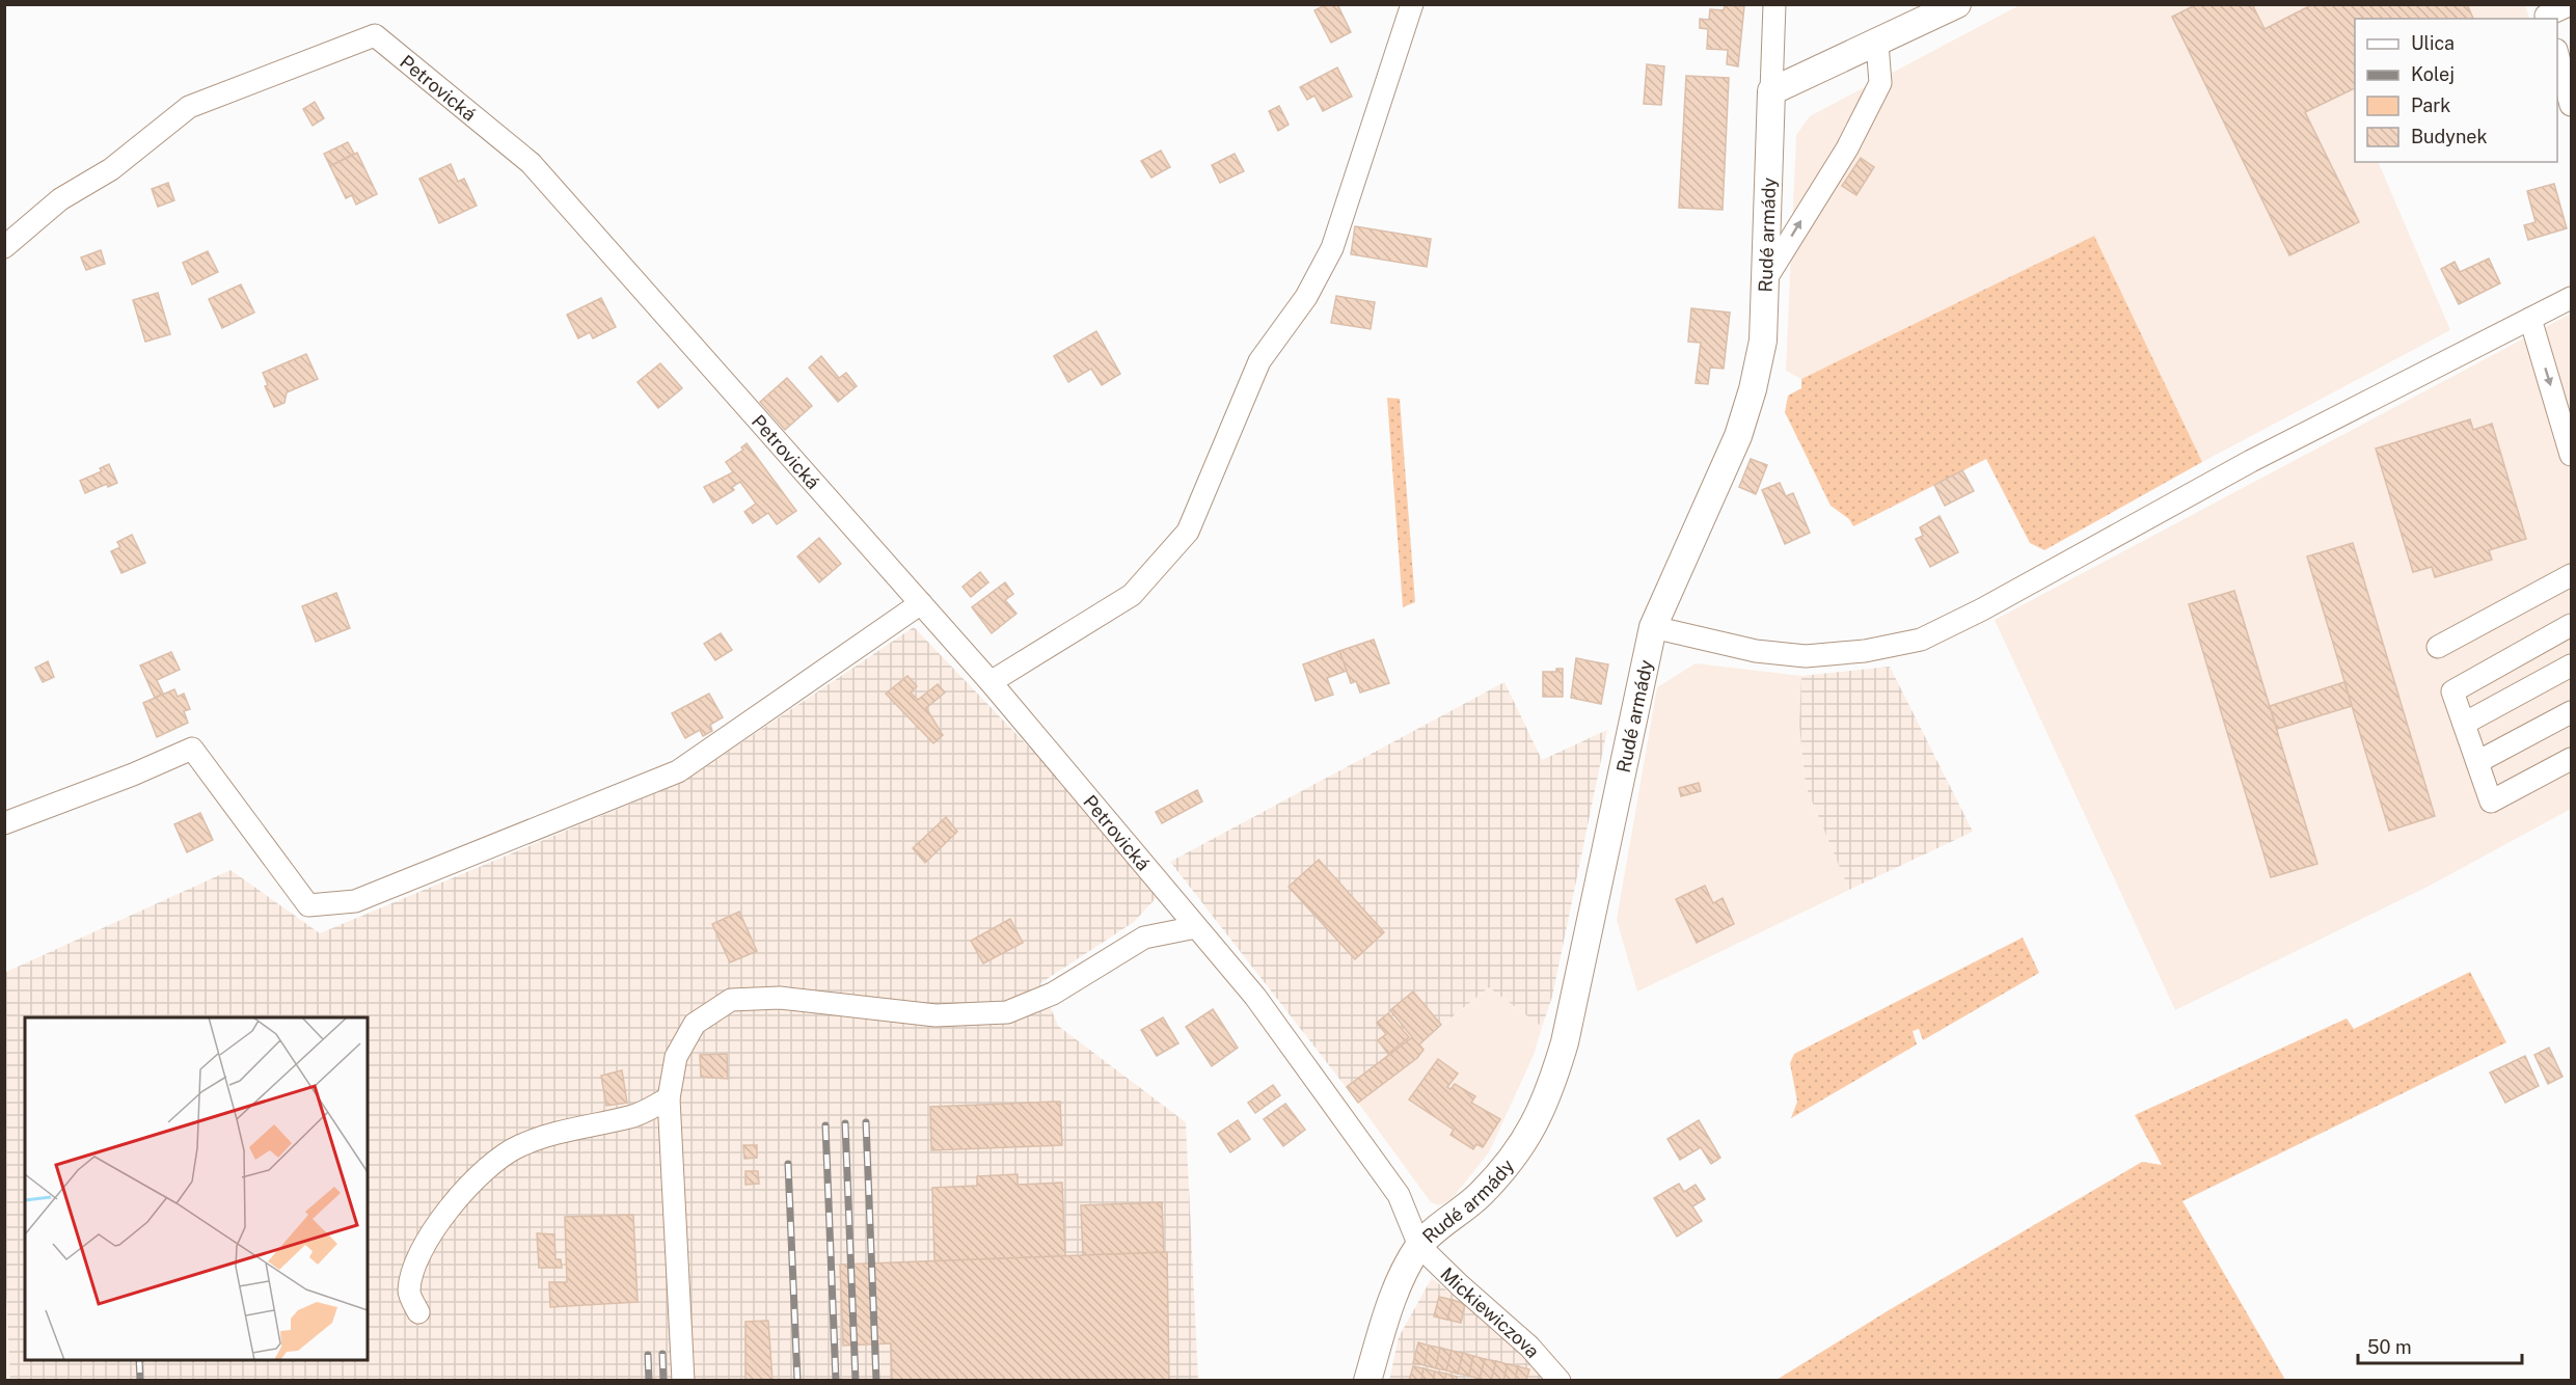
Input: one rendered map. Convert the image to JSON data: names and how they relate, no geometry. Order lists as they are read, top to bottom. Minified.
{"streets":{"main road":["Rudé armády"],"street":["Petrovická","Mickiewiczova"]},"crossings":[["Petrovická","Rudé armády"],["Petrovická","Mickiewiczova"],["Rudé armády","Mickiewiczova"]],"legend":["Ulica","Kolej","Park","Budynek"],"scale_bar":"50 m"}
